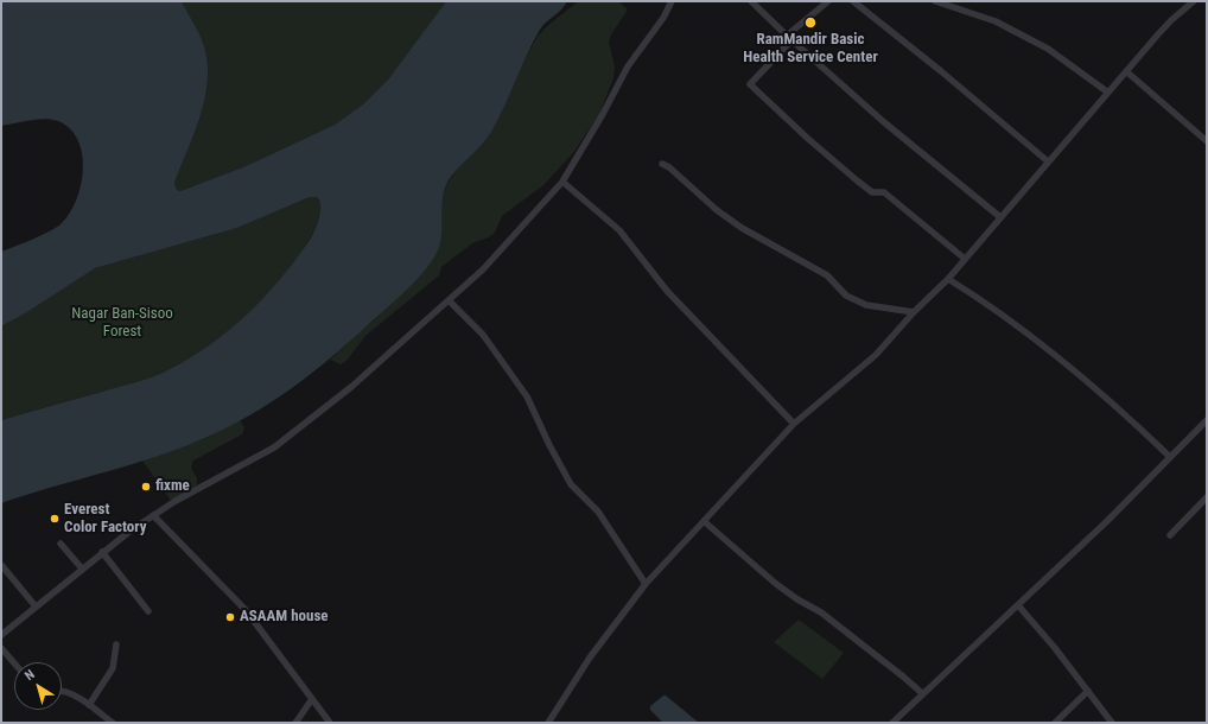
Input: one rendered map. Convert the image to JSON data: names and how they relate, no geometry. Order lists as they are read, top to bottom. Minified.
{"parks":["Nagar Ban-Sisoo Forest"],"places":["RamMandir Basic Health Service Center","fixme","Everest Color Factory","ASAAM house"],"north":"top left"}
